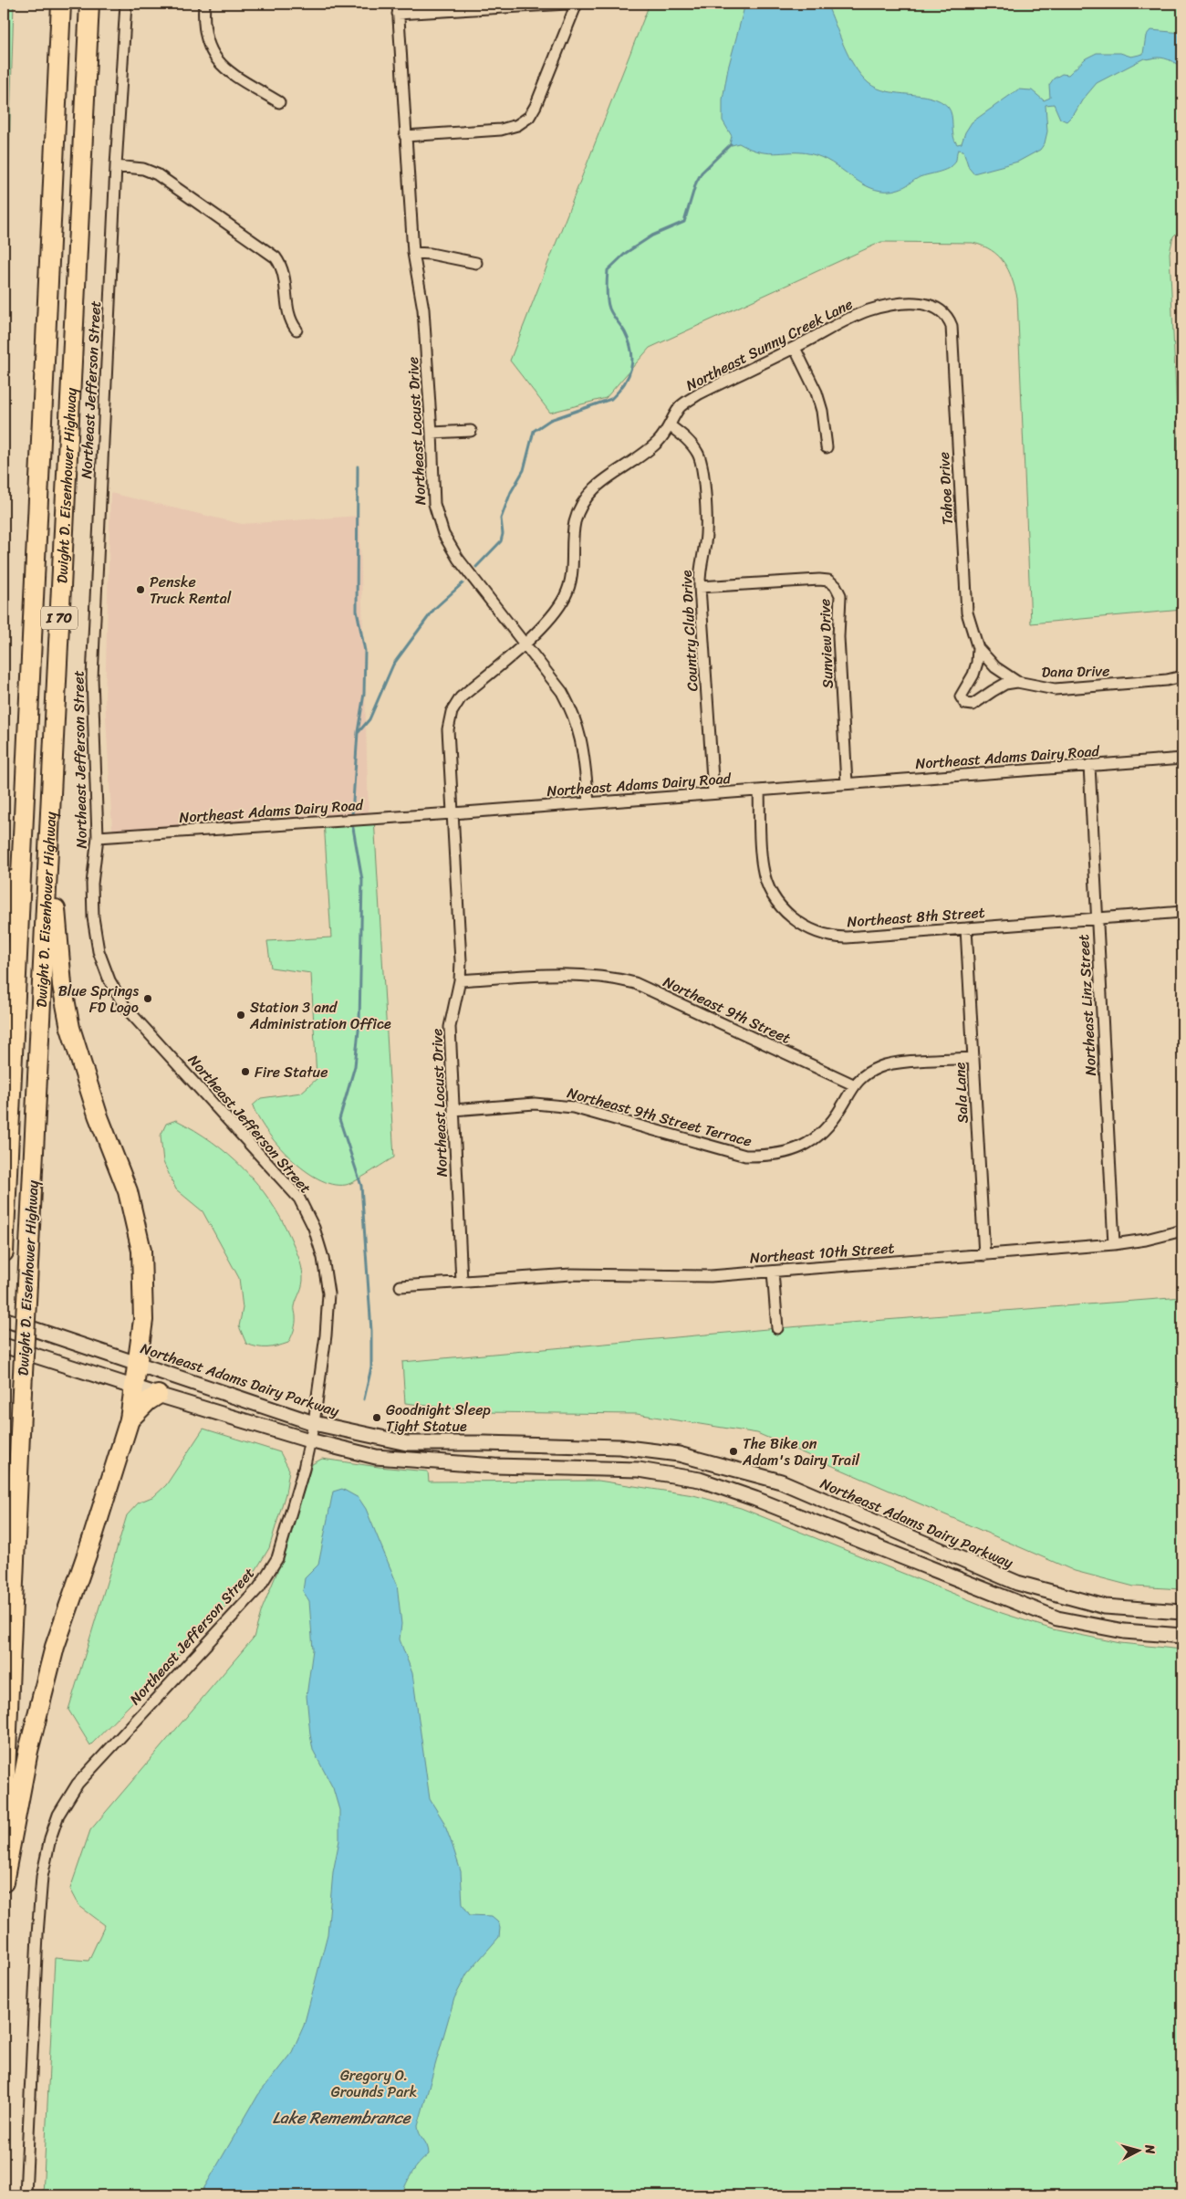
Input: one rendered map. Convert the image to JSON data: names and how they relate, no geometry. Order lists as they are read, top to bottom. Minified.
{"streets":{"highway":["Dwight D. Eisenhower Highway","I 70"],"main road":["Northeast Adams Dairy Parkway"],"street":["Northeast Sunny Creek Lane","Northeast Jefferson Street","Northeast Locust Drive","Tahoe Drive","Country Club Drive","Sunview Drive","Dana Drive","Northeast Adams Dairy Road","Northeast 8th Street","Northeast Linz Street","Northeast 9th Street","Sala Lane","Northeast 9th Street Terrace","Northeast 10th Street"]},"crossings":[["Northeast Sunny Creek Lane","Northeast Locust Drive"],["Northeast Sunny Creek Lane","Tahoe Drive"],["Northeast Sunny Creek Lane","Country Club Drive"],["Northeast Sunny Creek Lane","Northeast Adams Dairy Road"],["Northeast Jefferson Street","Northeast Adams Dairy Road"],["Northeast Jefferson Street","Northeast Adams Dairy Parkway"],["Northeast Locust Drive","Northeast Adams Dairy Road"],["Northeast Locust Drive","Northeast 9th Street"],["Northeast Locust Drive","Northeast 9th Street Terrace"],["Northeast Locust Drive","Northeast 10th Street"],["Tahoe Drive","Dana Drive"],["Country Club Drive","Sunview Drive"],["Country Club Drive","Northeast Adams Dairy Road"],["Sunview Drive","Northeast Adams Dairy Road"],["Northeast Adams Dairy Road","Northeast 8th Street"],["Northeast Adams Dairy Road","Northeast Linz Street"],["Northeast 8th Street","Northeast Linz Street"],["Northeast 8th Street","Sala Lane"],["Northeast Linz Street","Northeast 10th Street"],["Northeast 9th Street","Northeast 9th Street Terrace"],["Sala Lane","Northeast 10th Street"]],"water":["Lake Remembrance"],"parks":["Gregory O. Grounds Park"],"places":["Penske Truck Rental","Blue Springs FD Logo","Station 3 and Administration Office","Fire Statue","Goodnight Sleep Tight Statue","The Bike on Adam's Dairy Trail"],"north":"right"}
